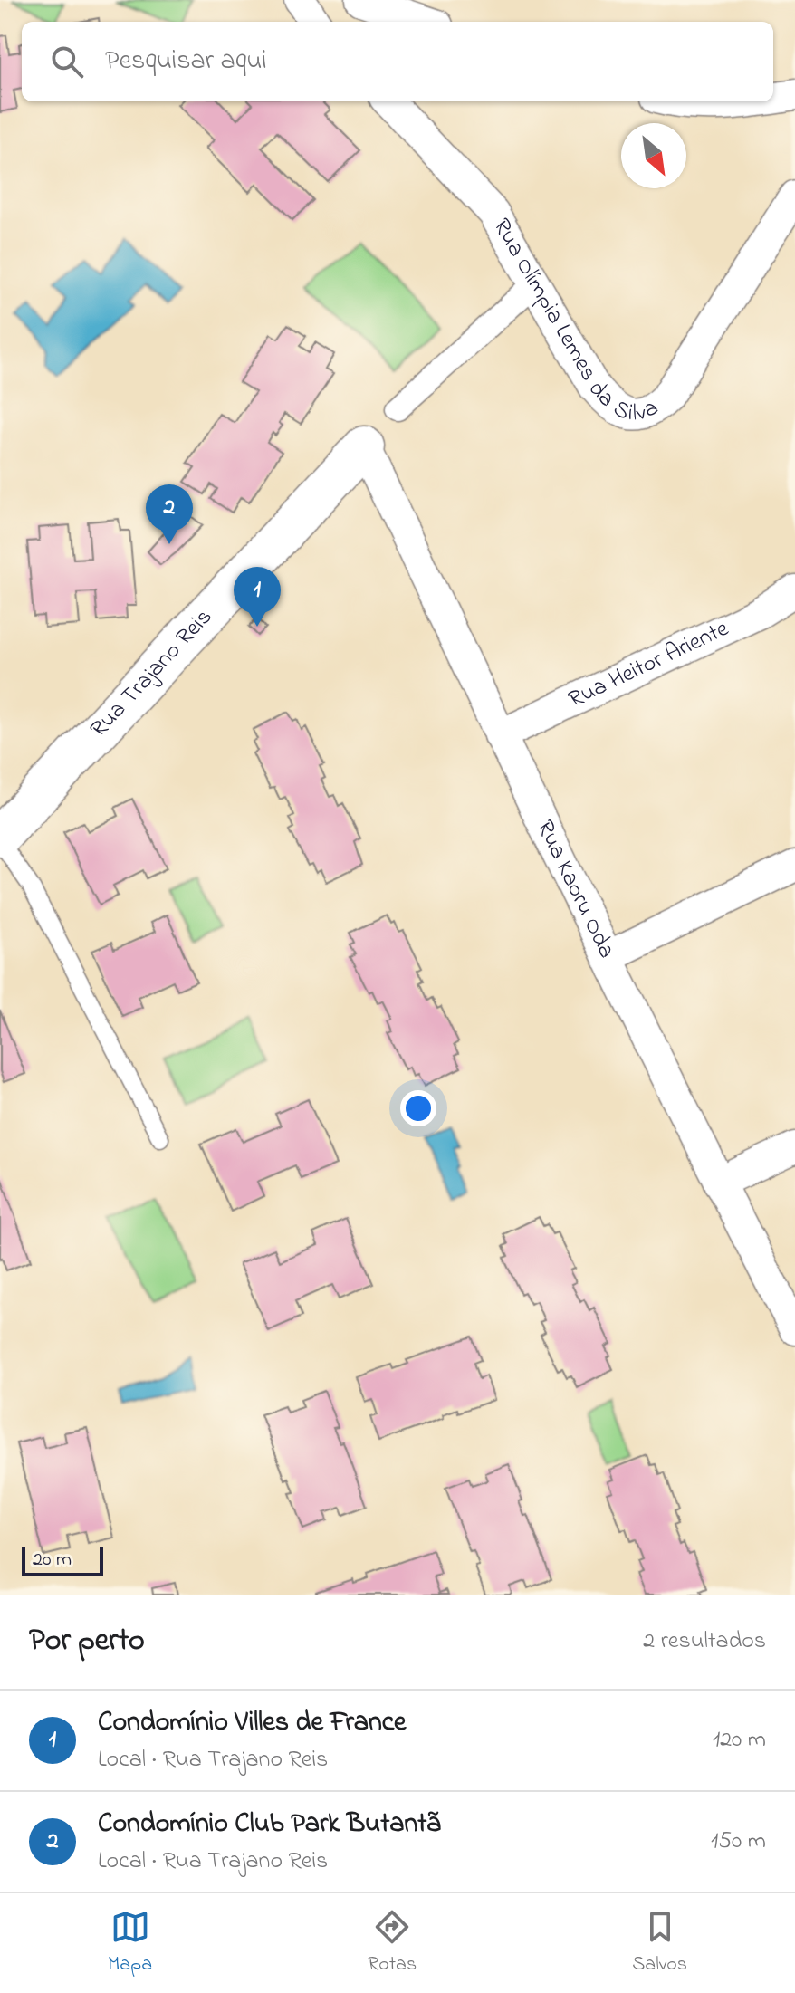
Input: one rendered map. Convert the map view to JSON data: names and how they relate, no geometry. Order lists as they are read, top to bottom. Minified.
{"streets":{"street":["Rua Olímpia Lemes da Silva","Rua Heitor Ariente","Rua Trajano Reis","Rua Kaoru Oda"]},"crossings":[["Rua Heitor Ariente","Rua Kaoru Oda"],["Rua Trajano Reis","Rua Kaoru Oda"]],"scale_bar":"20 m","north":"bottom right","page":{"search":"Pesquisar aqui","pins":["2","1"],"scale":"20 m","heading":["Por perto","2 resultados"],"list":[{"mark":"1","name":"Condomínio Villes de France","note":"Local · Rua Trajano Reis","value":"120 m"},{"mark":"2","name":"Condomínio Club Park Butantã","note":"Local · Rua Trajano Reis","value":"150 m"}],"nav":["Mapa","Rotas","Salvos"]}}
